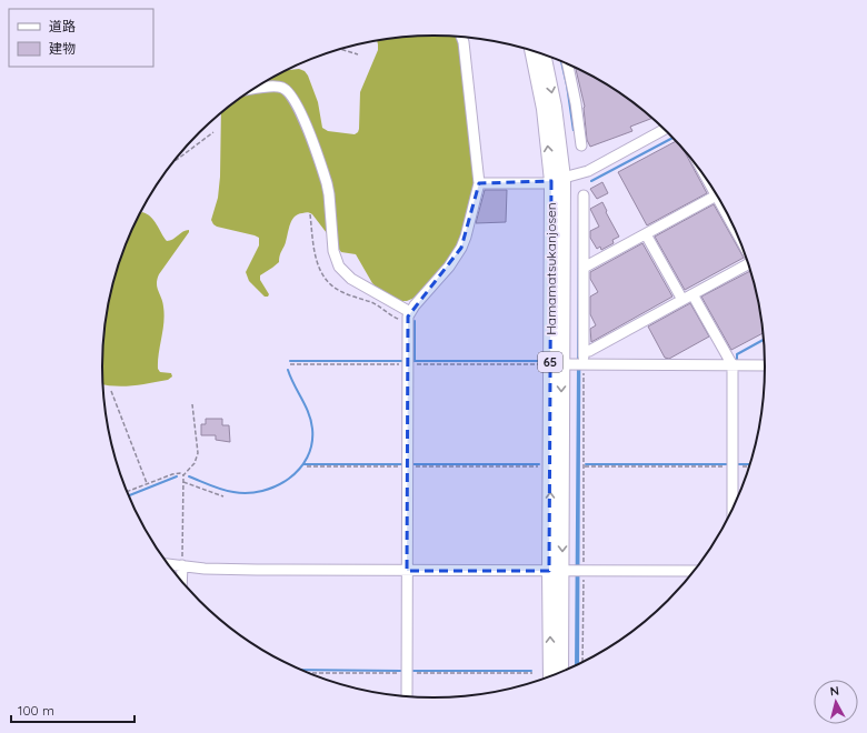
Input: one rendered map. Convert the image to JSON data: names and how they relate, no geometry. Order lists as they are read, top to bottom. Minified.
{"streets":{"main road":["Hamamatsukanjosen","65"]},"legend":["道路","建物"],"scale_bar":"100 m","north":"top"}
